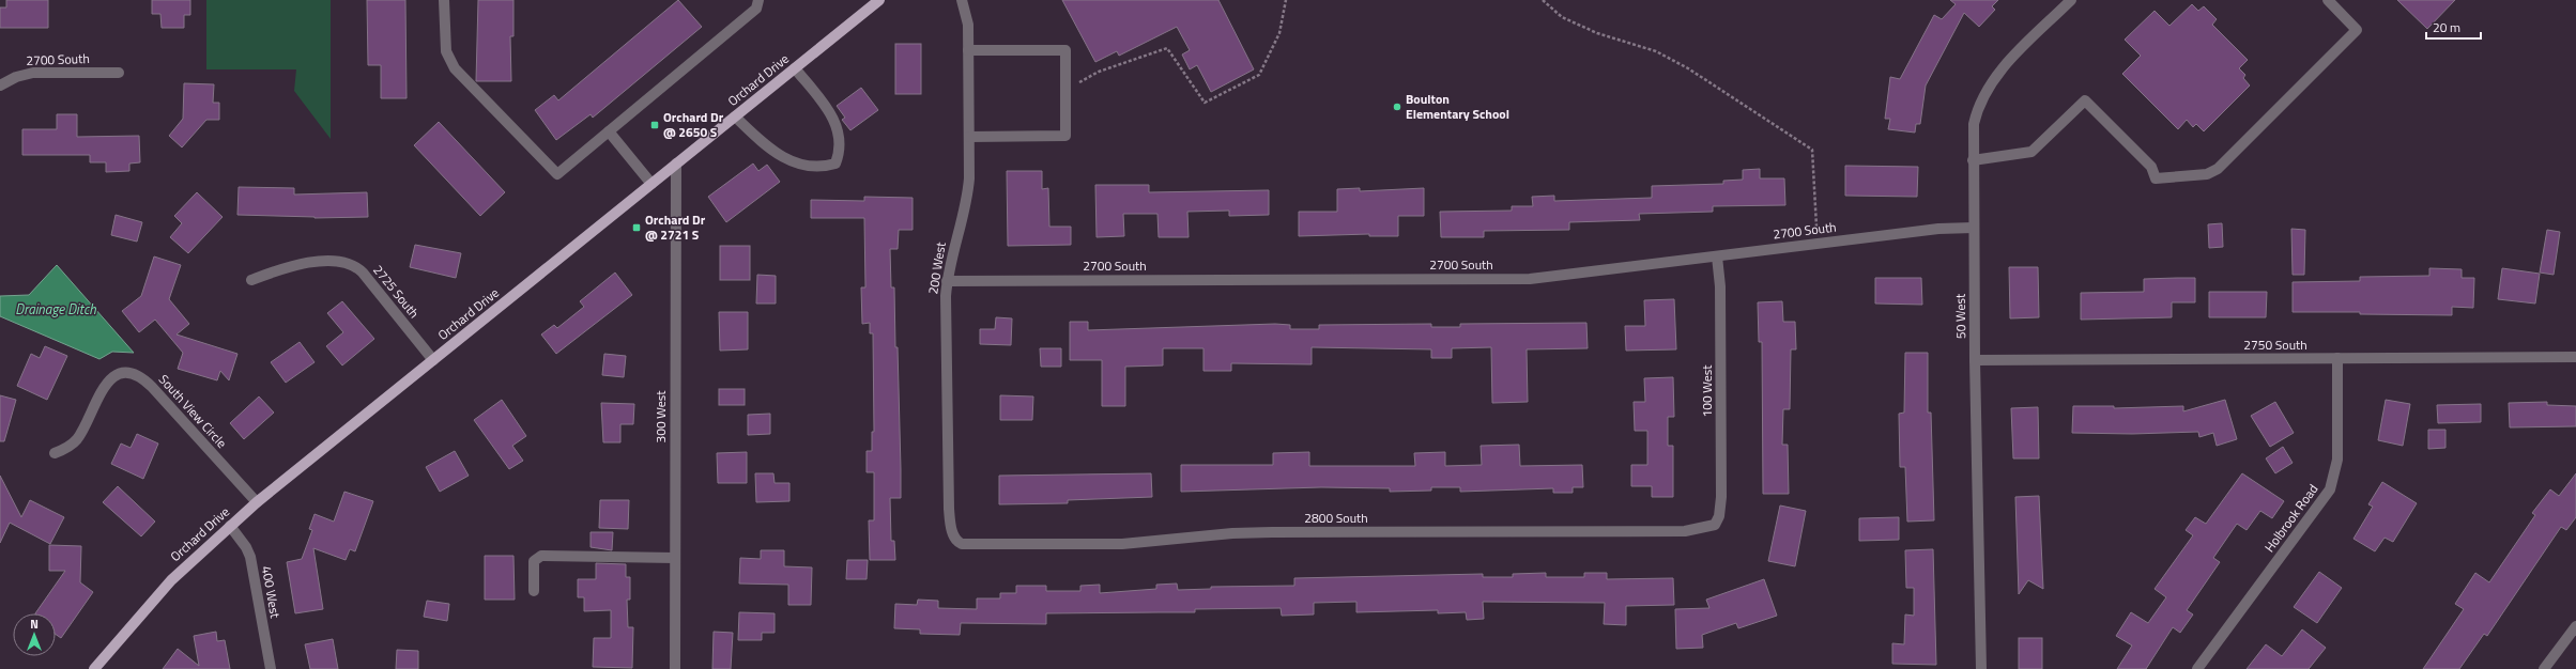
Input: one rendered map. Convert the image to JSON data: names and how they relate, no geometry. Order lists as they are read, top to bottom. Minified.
{"streets":{"main road":["Orchard Drive"],"street":["2700 South","200 West","2725 South","50 West","2750 South","100 West","South View Circle","300 West","2800 South","Holbrook Road","400 West"]},"crossings":[["2700 South","200 West"],["2700 South","50 West"],["2700 South","100 West"],["Orchard Drive","2725 South"],["Orchard Drive","South View Circle"],["Orchard Drive","300 West"],["Orchard Drive","400 West"],["200 West","2800 South"],["50 West","2750 South"],["2750 South","Holbrook Road"],["100 West","2800 South"]],"water":["Drainage Ditch"],"places":{"other":["Boulton Elementary School"],"transit":["Orchard Dr @ 2650 S","Orchard Dr @ 2721 S"]},"scale_bar":"20 m","north":"top"}
